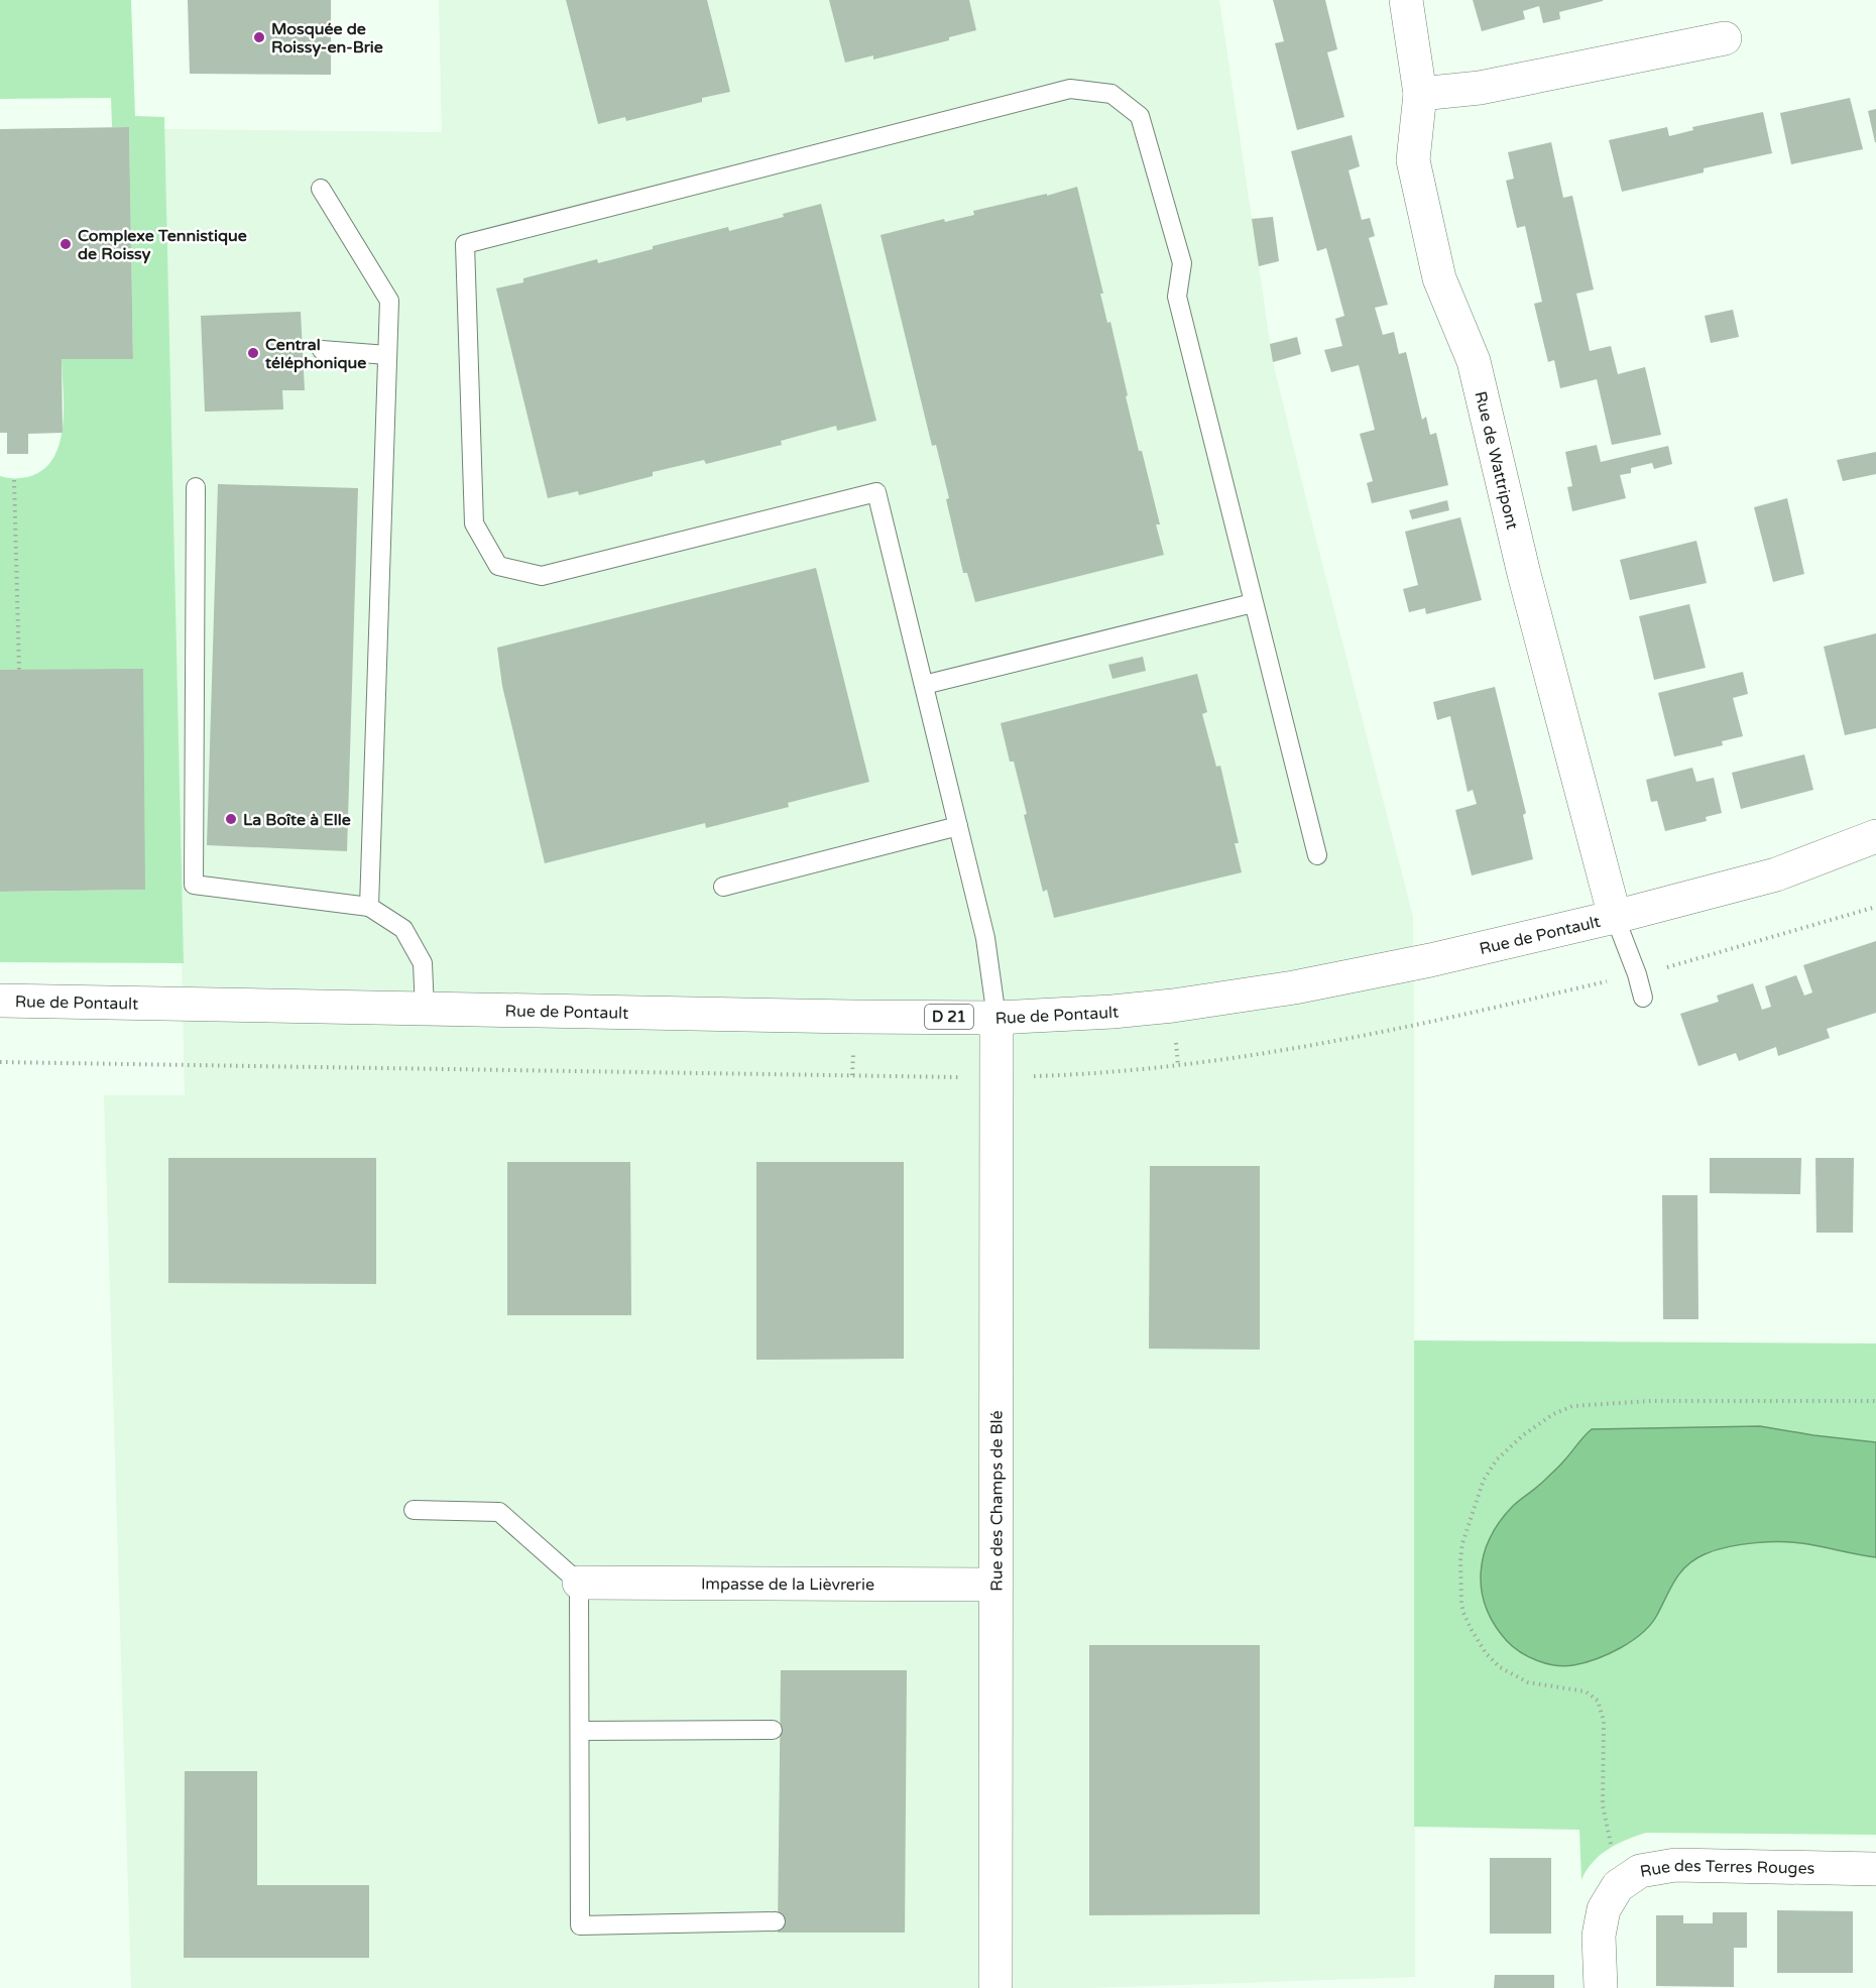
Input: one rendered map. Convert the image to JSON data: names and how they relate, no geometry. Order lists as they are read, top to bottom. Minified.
{"streets":{"street":["Rue de Wattripont","Rue de Pontault","D 21","Rue des Champs de Blé","Impasse de la Lièvrerie","Rue des Terres Rouges"]},"crossings":[["Rue de Wattripont","Rue de Pontault"],["Rue de Pontault","Rue des Champs de Blé"],["Rue des Champs de Blé","Impasse de la Lièvrerie"]],"places":["Mosquée de Roissy-en-Brie","Complexe Tennistique de Roissy","Central téléphonique","La Boîte à Elle"]}
